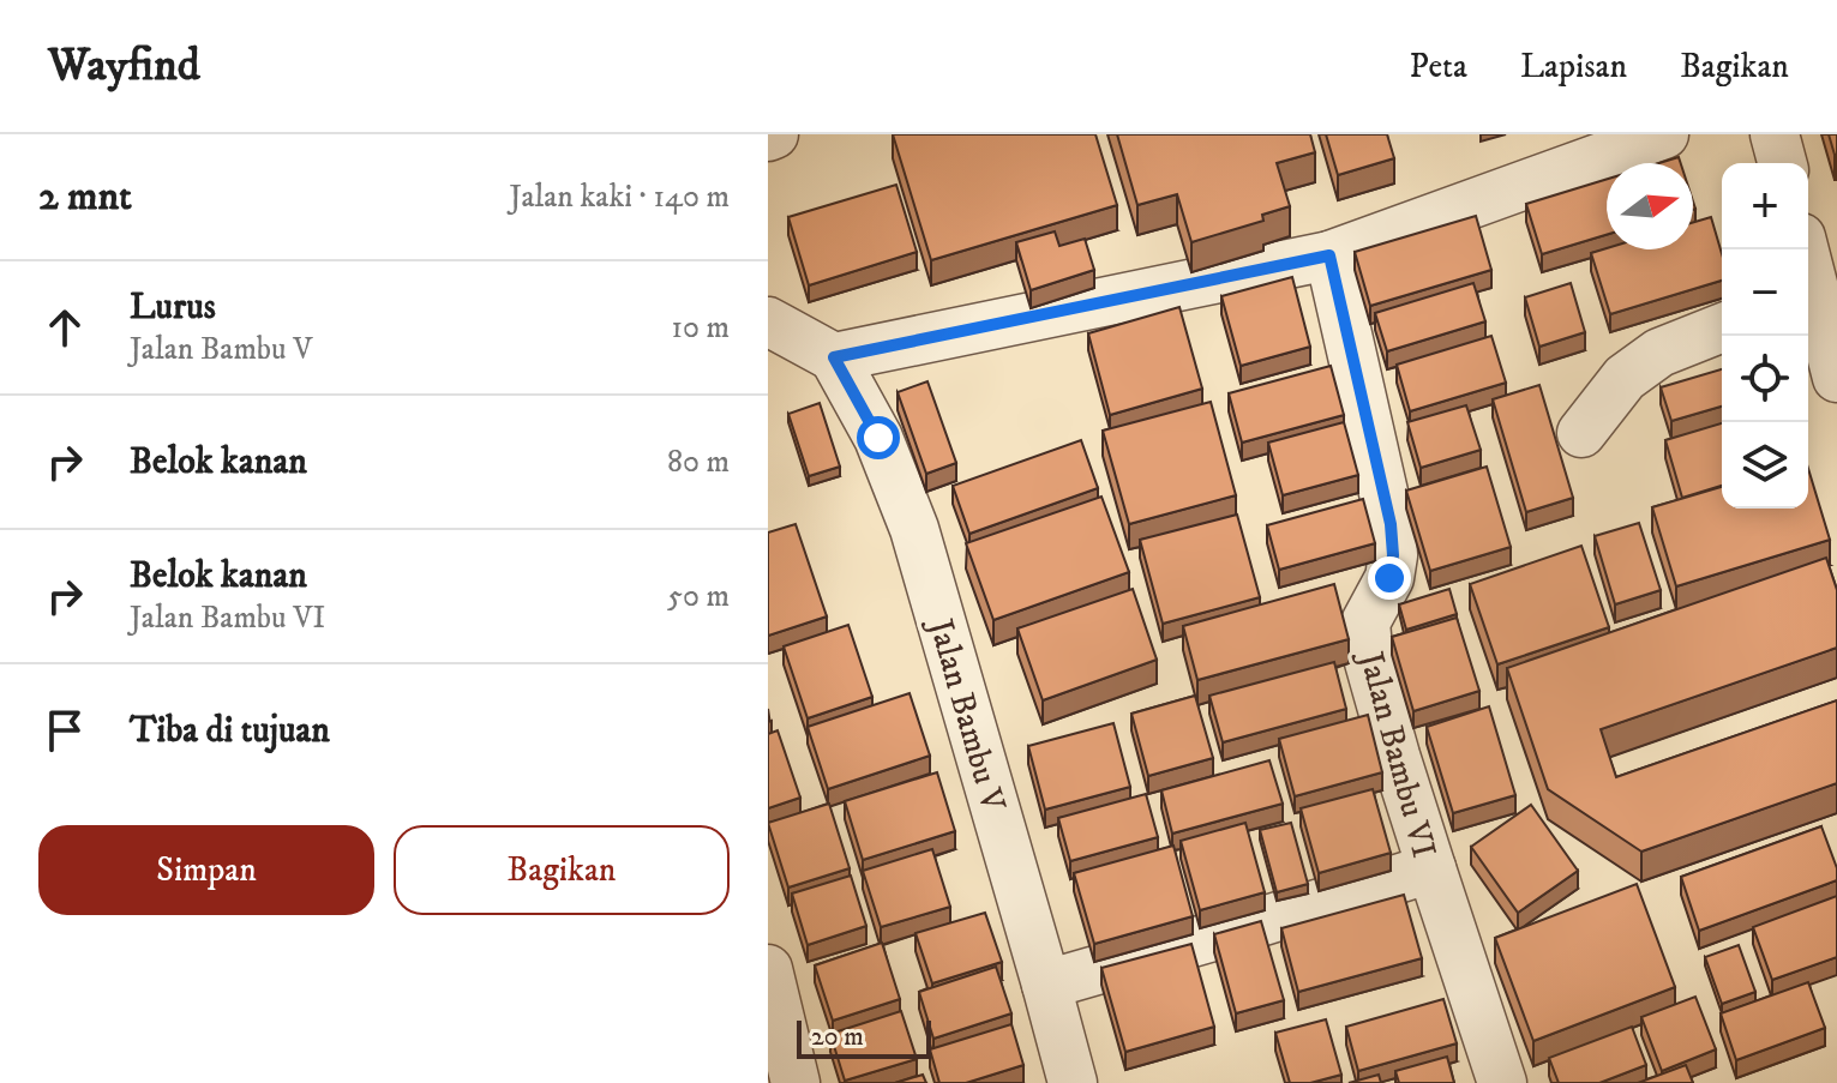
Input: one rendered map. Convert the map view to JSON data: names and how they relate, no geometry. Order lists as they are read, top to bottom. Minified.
{"streets":{"street":["Jalan Bambu V","Jalan Bambu VI"]},"scale_bar":"20 m","north":"right","page":{"header":"Wayfind","nav":["Peta","Lapisan","Bagikan"],"heading":["2 mnt","Jalan kaki · 140 m"],"map_buttons":["+","−"],"list":[["Lurus","Jalan Bambu V","10 m"],["Belok kanan","80 m"],["Belok kanan","Jalan Bambu VI","50 m"],"Tiba di tujuan"],"buttons":["Simpan","Bagikan"],"scale":"20 m"}}
